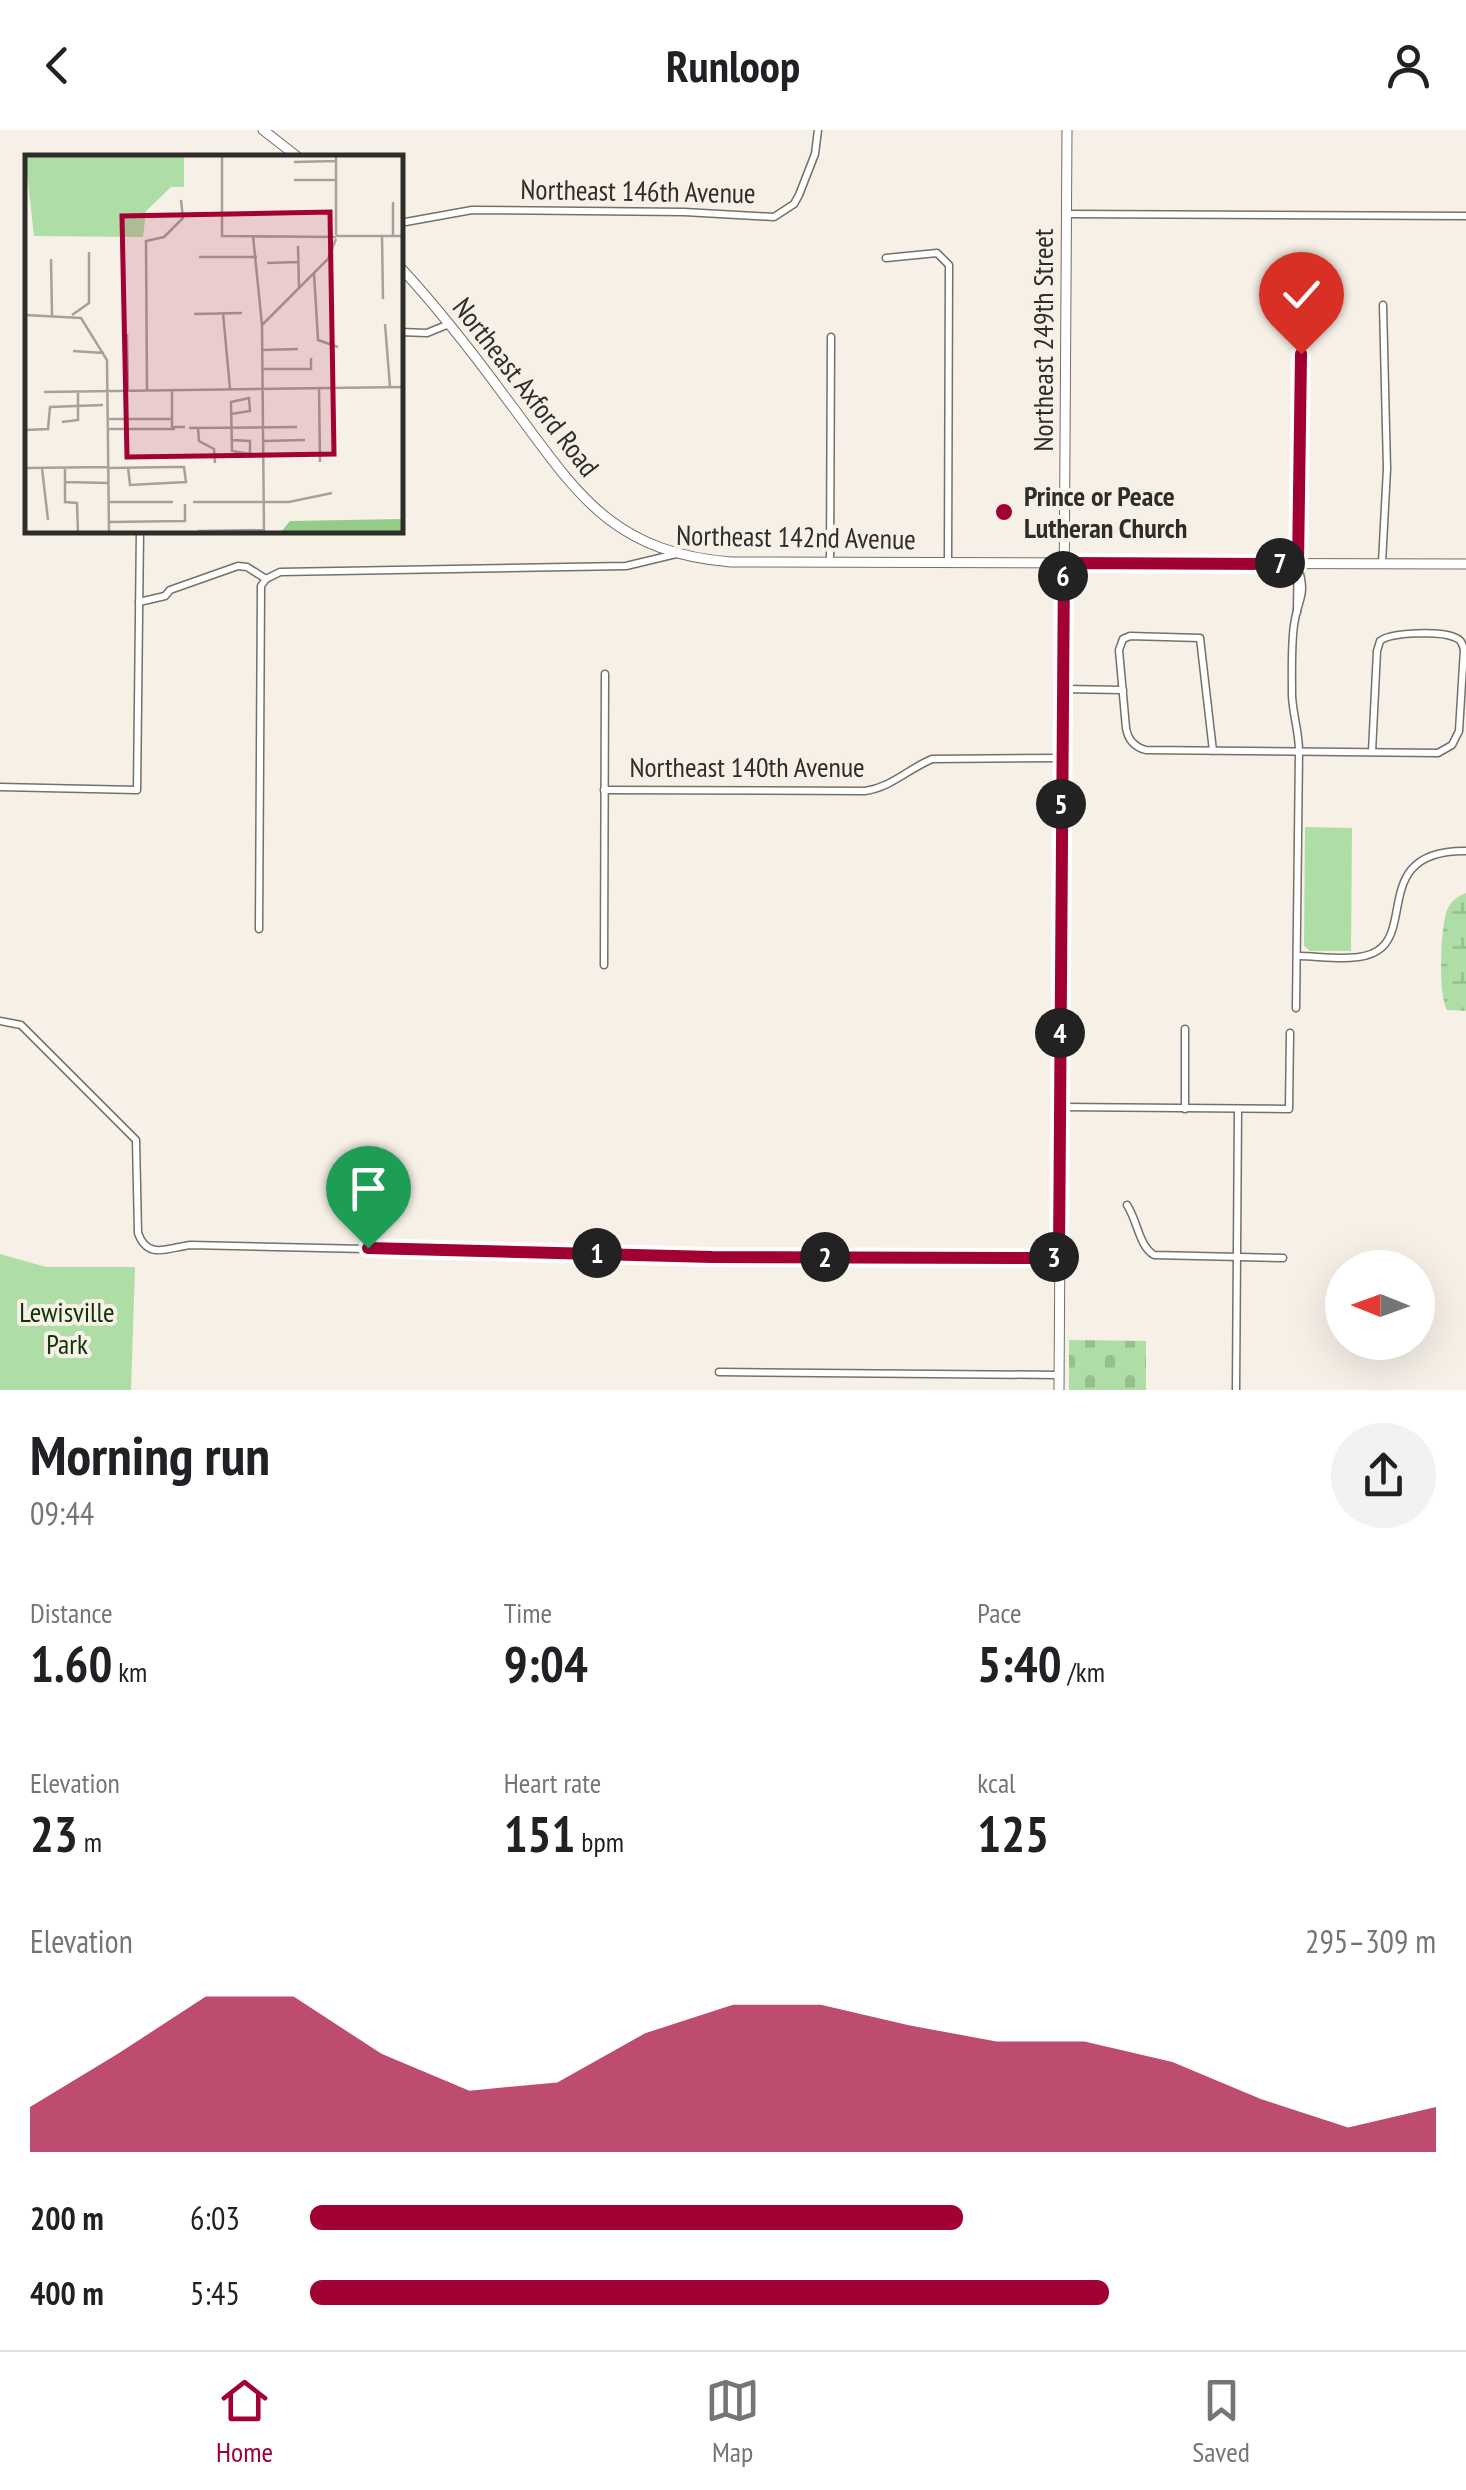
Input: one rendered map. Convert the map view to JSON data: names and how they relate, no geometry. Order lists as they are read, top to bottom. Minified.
{"streets":{"street":["Northeast 146th Avenue","Northeast 249th Street","Northeast Axford Road","Northeast 142nd Avenue","Northeast 140th Avenue"]},"crossings":[["Northeast 249th Street","Northeast 142nd Avenue"],["Northeast 249th Street","Northeast 140th Avenue"],["Northeast Axford Road","Northeast 142nd Avenue"]],"parks":["Lewisville Park"],"places":["Prince or Peace Lutheran Church"],"north":"left","page":{"header":"Runloop","pins":["7","6","5","4","1","2","3"],"heading":["Morning run","09:44"],"stats":[["Distance","1.60 km"],["Time","9:04"],["Pace","5:40 /km"],["Elevation","23 m"],["Heart rate","151 bpm"],["kcal","125"]],"chart":["Elevation","295–309 m"],"list":[{"name":"200 m","note":"6:03"},{"name":"400 m","note":"5:45"}],"tabs":["Home","Map","Saved"]}}
